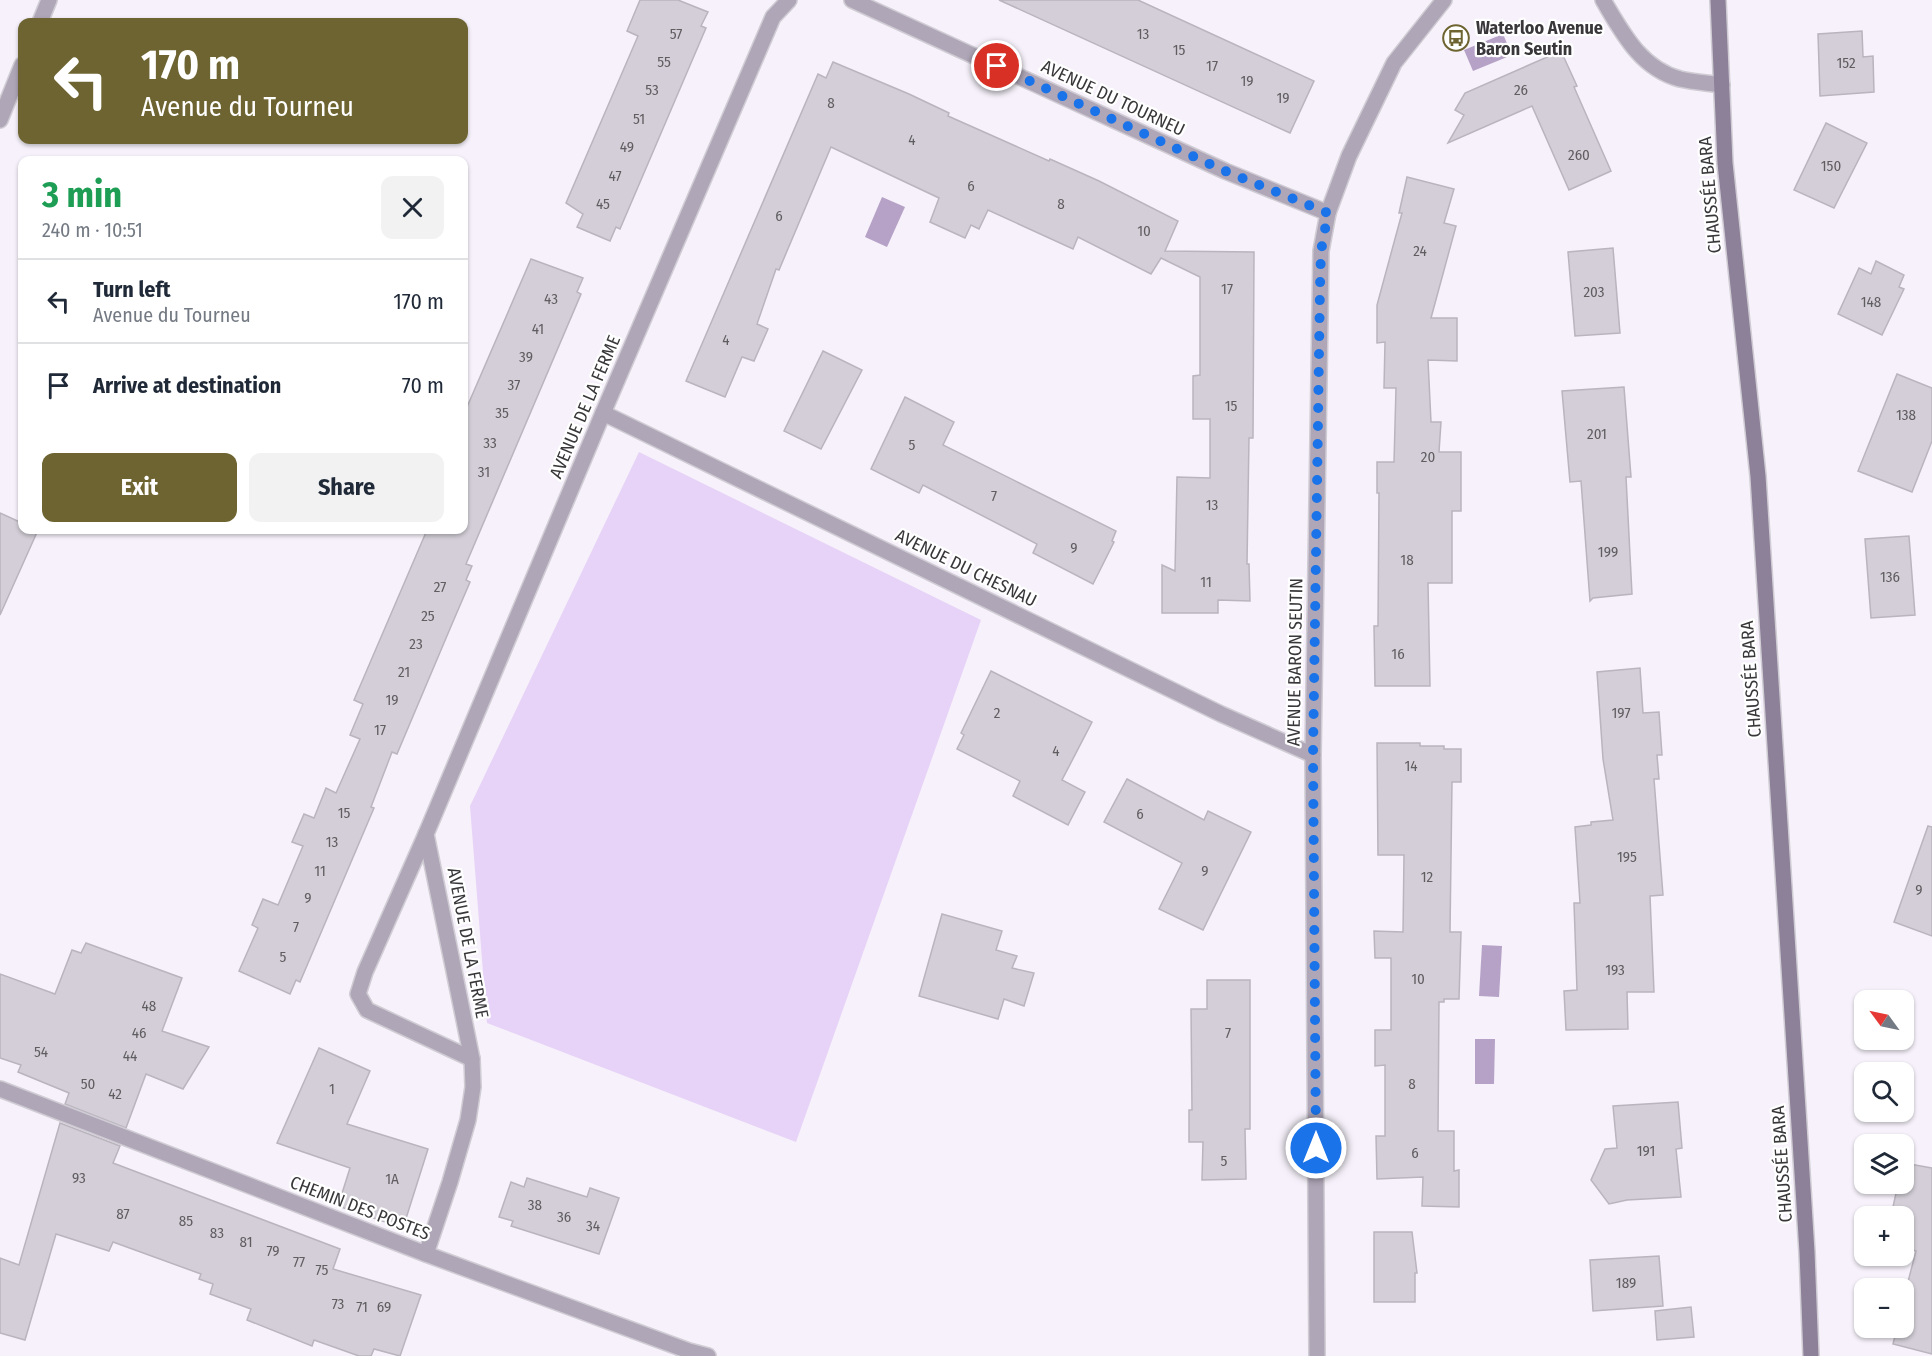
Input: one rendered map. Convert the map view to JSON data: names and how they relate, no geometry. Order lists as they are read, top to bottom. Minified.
{"streets":{"main road":["CHAUSSÉE BARA"],"street":["AVENUE DU TOURNEU","AVENUE DE LA FERME","AVENUE DU CHESNAU","AVENUE BARON SEUTIN","CHEMIN DES POSTES"]},"crossings":[["AVENUE DU TOURNEU","AVENUE BARON SEUTIN"],["AVENUE DE LA FERME","AVENUE DU CHESNAU"],["AVENUE DE LA FERME","CHEMIN DES POSTES"],["AVENUE DU CHESNAU","AVENUE BARON SEUTIN"]],"places":{"bus stop":["Waterloo Avenue Baron Seutin"]},"house_numbers":["57","13","15","55","152","17","19","53","26","19","8","51","4","49","260","150","47","6","45","8","6","10","24","17","203","43","148","41","4","39","37","15","35","138","201","33","5","20","31","7","13","9","199","18","136","11","27","25","23","16","21","19","2","197","17","4","14","15","6","13","195","11","9","12","9","9","7","5","193","10","48","46","7","54","44","50","8","1","42","191","6","5","93","1A","38","87","36","85","34","83","81","79","77","75","189","73","71","69"],"north":"top left","page":{"turn":["170 m","Avenue du Tourneu"],"heading":["3 min","240 m · 10:51"],"list":[{"name":"Turn left","note":"Avenue du Tourneu","value":"170 m"},{"name":"Arrive at destination","value":"70 m"}],"buttons":["Exit","Share"],"map_buttons":["+","−"]}}
